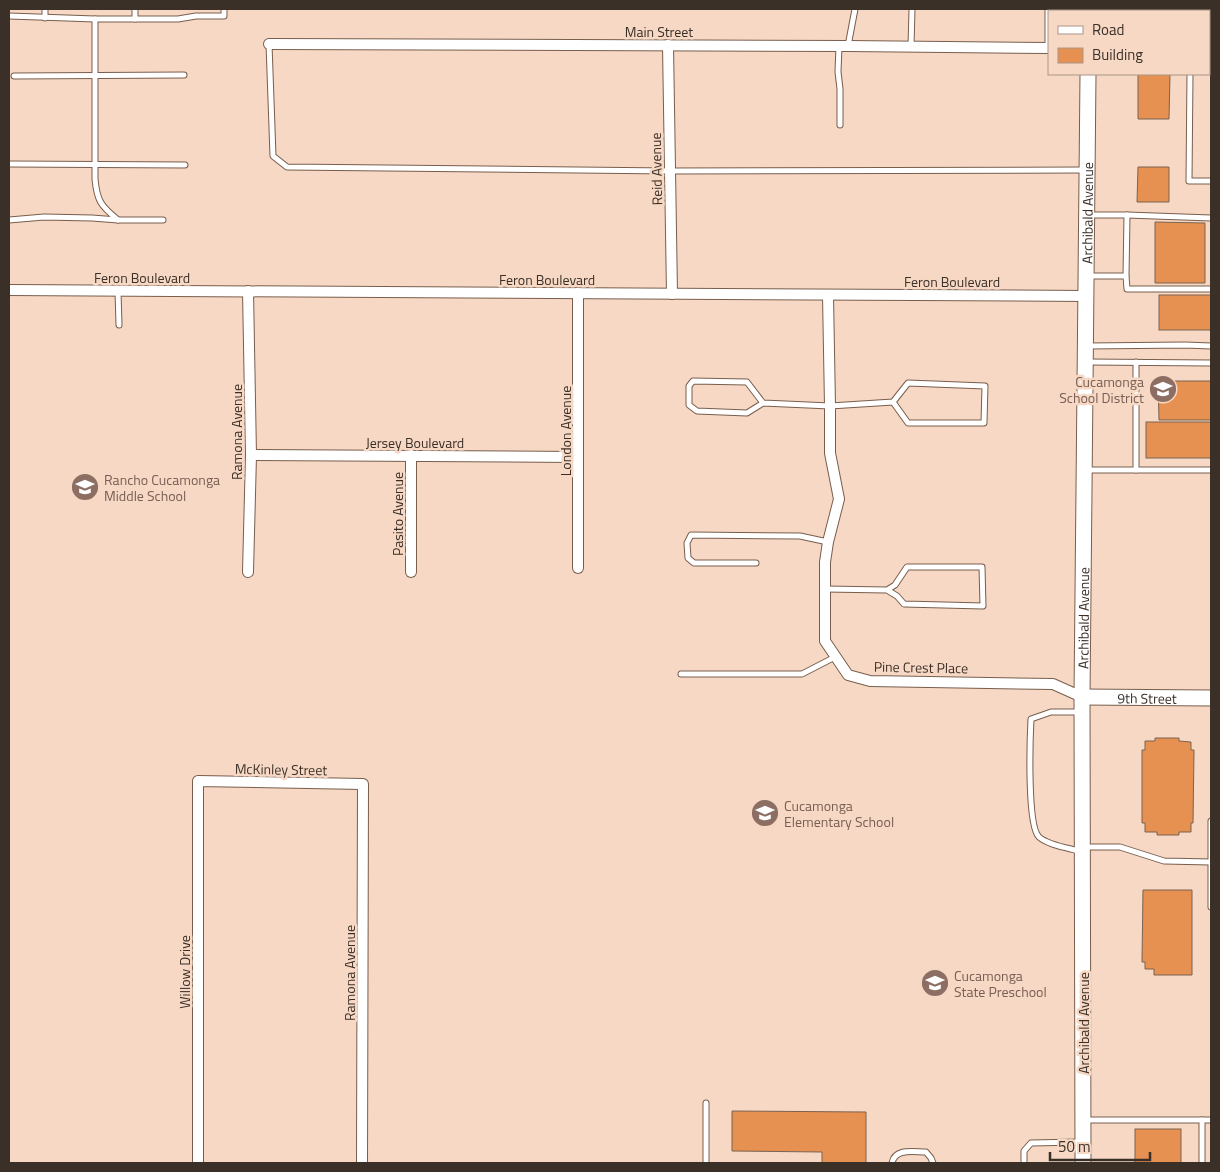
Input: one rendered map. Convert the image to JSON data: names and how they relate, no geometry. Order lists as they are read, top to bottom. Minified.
{"streets":{"main road":["Archibald Avenue","9th Street"],"street":["Main Street","Reid Avenue","Feron Boulevard","London Avenue","Ramona Avenue","Jersey Boulevard","Pasito Avenue","Pine Crest Place","McKinley Street","Willow Drive"]},"crossings":[["Main Street","Reid Avenue"],["Reid Avenue","Feron Boulevard"],["Archibald Avenue","Feron Boulevard"],["Archibald Avenue","Pine Crest Place"],["Archibald Avenue","9th Street"],["Feron Boulevard","London Avenue"],["Feron Boulevard","Ramona Avenue"],["Feron Boulevard","Pine Crest Place"],["London Avenue","Jersey Boulevard"],["Ramona Avenue","Jersey Boulevard"],["Ramona Avenue","McKinley Street"],["Jersey Boulevard","Pasito Avenue"],["Pine Crest Place","9th Street"],["McKinley Street","Willow Drive"]],"places":{"school or university":["Cucamonga School District","Rancho Cucamonga Middle School","Cucamonga Elementary School","Cucamonga State Preschool"]},"legend":["Road","Building"],"scale_bar":"50 m"}
